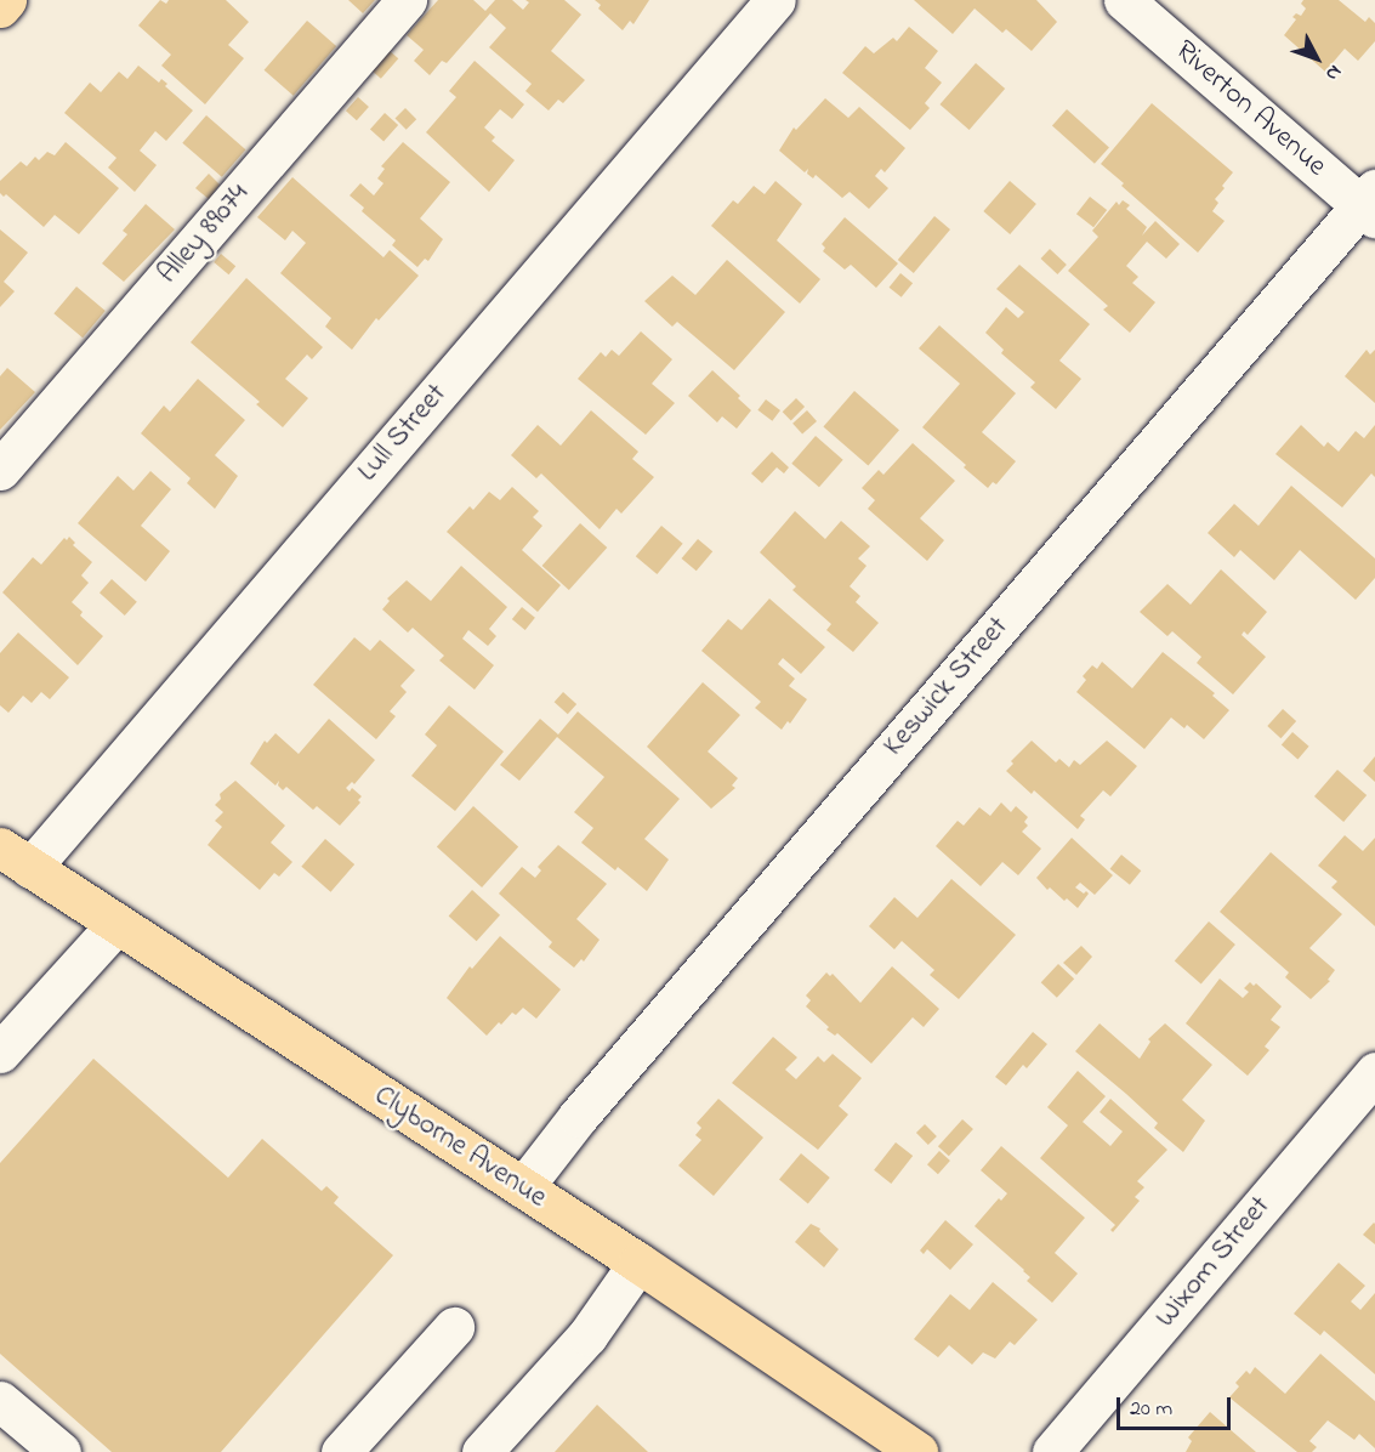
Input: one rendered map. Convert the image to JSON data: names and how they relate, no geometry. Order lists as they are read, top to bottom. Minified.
{"streets":{"main road":["Clyborne Avenue"],"street":["Riverton Avenue","Alley 89074","Lull Street","Keswick Street","Wixom Street"]},"crossings":[["Riverton Avenue","Keswick Street"],["Lull Street","Clyborne Avenue"],["Keswick Street","Clyborne Avenue"]],"scale_bar":"20 m","north":"bottom right"}
